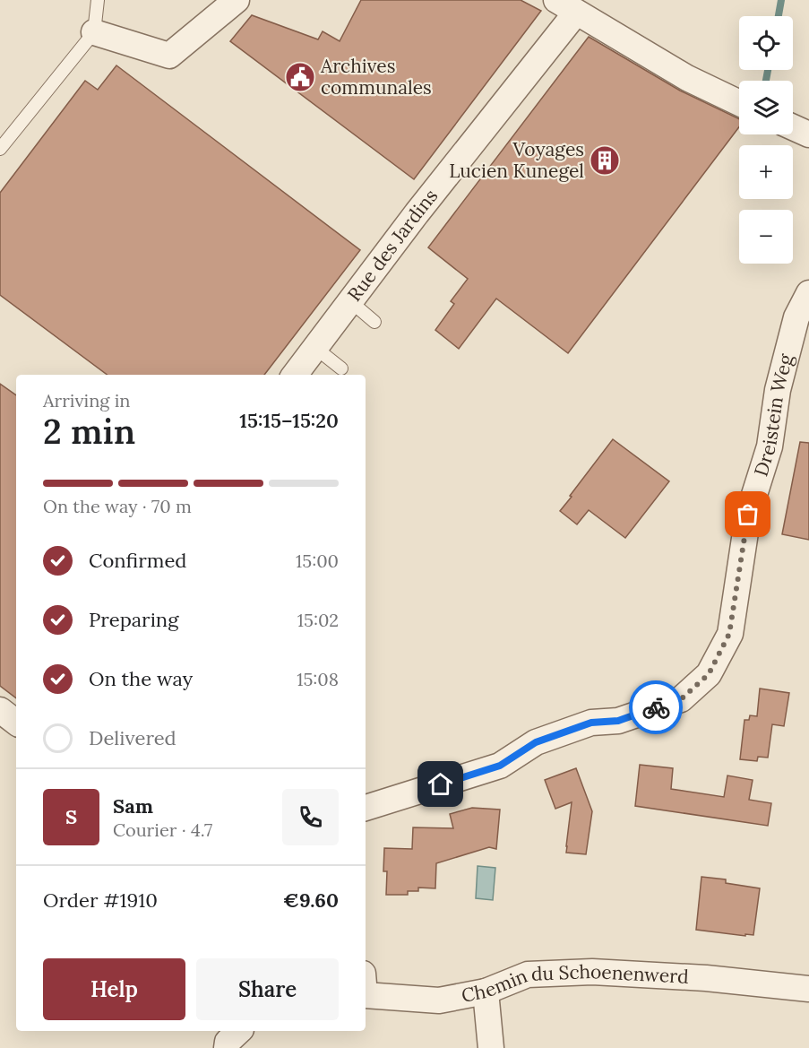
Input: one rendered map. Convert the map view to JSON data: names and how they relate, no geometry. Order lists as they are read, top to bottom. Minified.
{"streets":{"street":["Rue des Jardins","Dreistein Weg","Chemin du Schoenenwerd"]},"places":{"public building":["Archives communales"],"building":["Voyages Lucien Kunegel"]},"page":{"map_buttons":["+","−"],"heading":["2 min","Arriving in","15:15–15:20"],"panel":["Sam","Courier · 4.7","Order #1910","€9.60"],"bar":"On the way · 70 m","list":[["Confirmed","15:00"],["Preparing","15:02"],["On the way","15:08"],"Delivered"],"round":"S","buttons":["Help","Share"]}}
